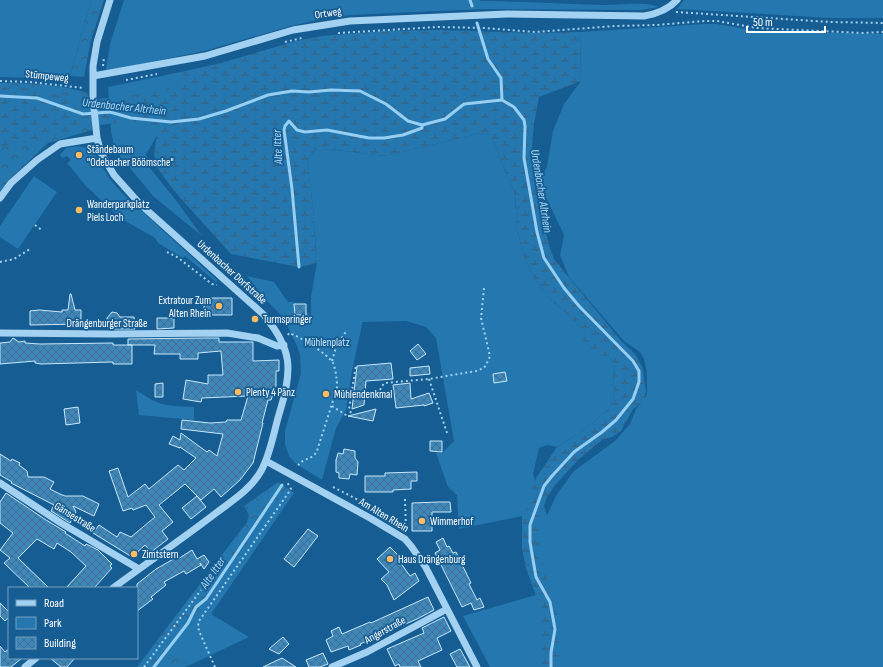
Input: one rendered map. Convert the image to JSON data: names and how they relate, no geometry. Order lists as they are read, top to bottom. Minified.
{"streets":{"street":["Ortweg","Urdenbacher Dorfstraße","Drängenburger Straße","Am Alten Rhein","Gänsestraße","Angerstraße"],"path":["Stümpeweg"]},"crossings":[["Ortweg","Urdenbacher Dorfstraße"],["Stümpeweg","Urdenbacher Dorfstraße"],["Urdenbacher Dorfstraße","Drängenburger Straße"],["Urdenbacher Dorfstraße","Am Alten Rhein"],["Urdenbacher Dorfstraße","Gänsestraße"],["Am Alten Rhein","Angerstraße"]],"water":["Urdenbacher Altrhein","Alte Itter"],"parks":["Mühlenplatz"],"places":["Ständebaum \"Odebacher Böömsche\"","Wanderparkplatz Piels Loch","Extratour Zum Alten Rhein","Turmspringer","Plenty 4 Pänz","Mühlendenkmal","Wimmerhof","Zimtstern","Haus Drängenburg"],"legend":["Road","Park","Building"],"scale_bar":"50 m"}
